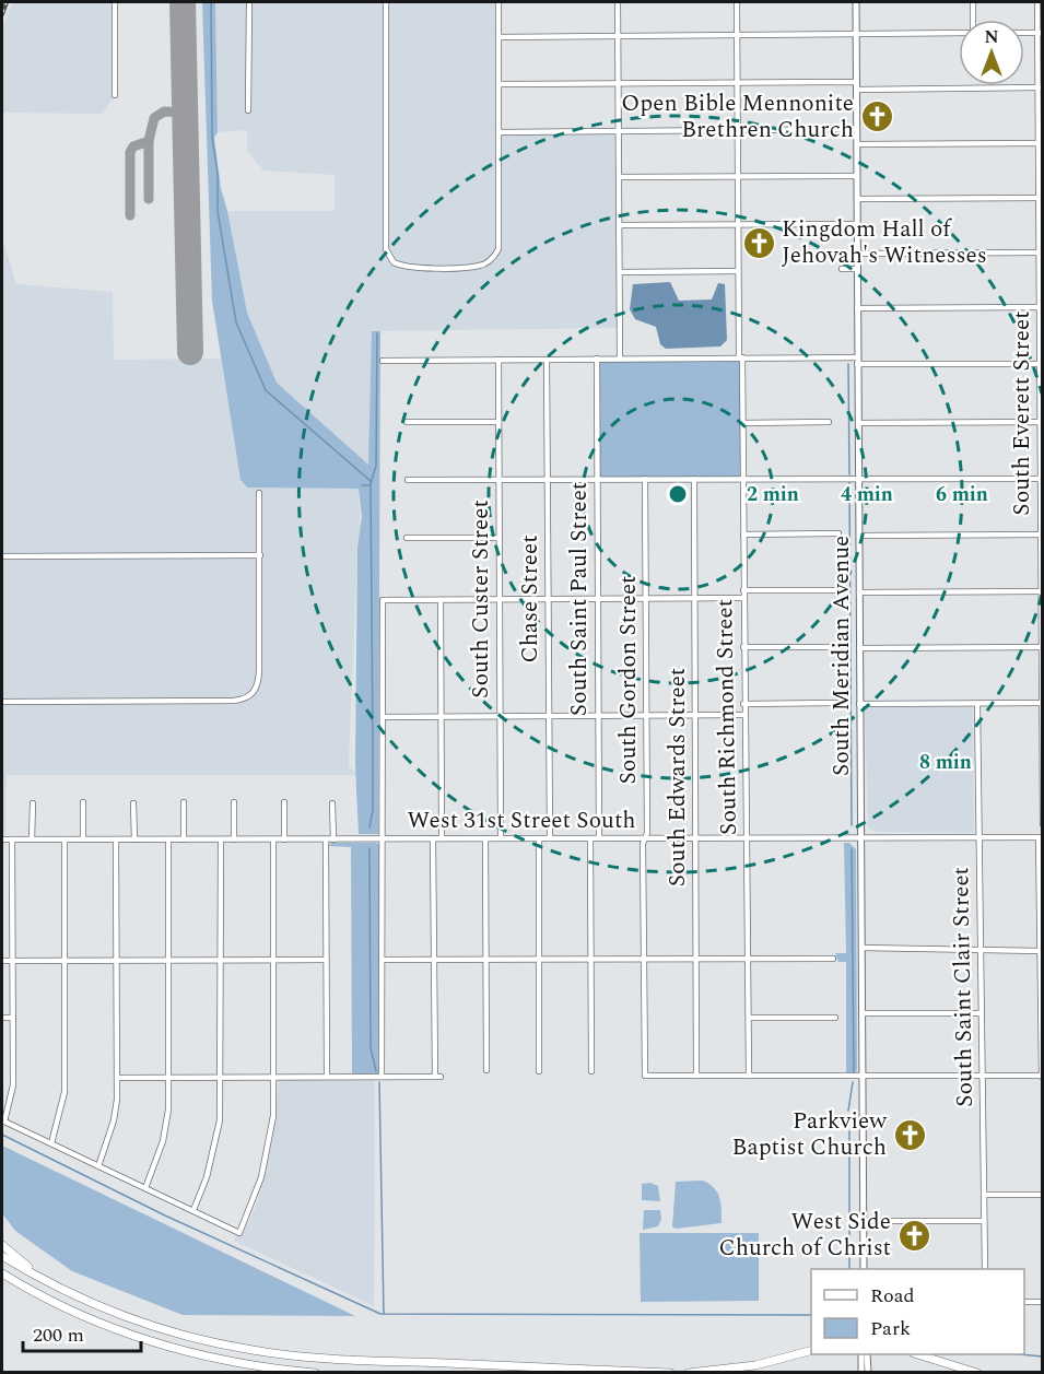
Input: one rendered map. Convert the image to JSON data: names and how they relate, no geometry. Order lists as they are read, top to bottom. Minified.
{"streets":{"main road":["South Meridian Avenue"],"street":["South Everett Street","South Custer Street","Chase Street","South Saint Paul Street","South Gordon Street","South Richmond Street","South Edwards Street","West 31st Street South","South Saint Clair Street"]},"crossings":[["South Custer Street","West 31st Street South"],["Chase Street","West 31st Street South"],["South Saint Paul Street","West 31st Street South"],["South Meridian Avenue","West 31st Street South"],["South Gordon Street","South Edwards Street"],["South Gordon Street","West 31st Street South"],["South Richmond Street","West 31st Street South"],["South Edwards Street","West 31st Street South"],["West 31st Street South","South Saint Clair Street"]],"places":{"church":["Open Bible Mennonite Brethren Church","Kingdom Hall of Jehovah's Witnesses","Parkview Baptist Church","West Side Church of Christ"]},"legend":["Road","Park"],"scale_bar":"200 m","north":"top","rings":["2 min","4 min","6 min","8 min"]}
